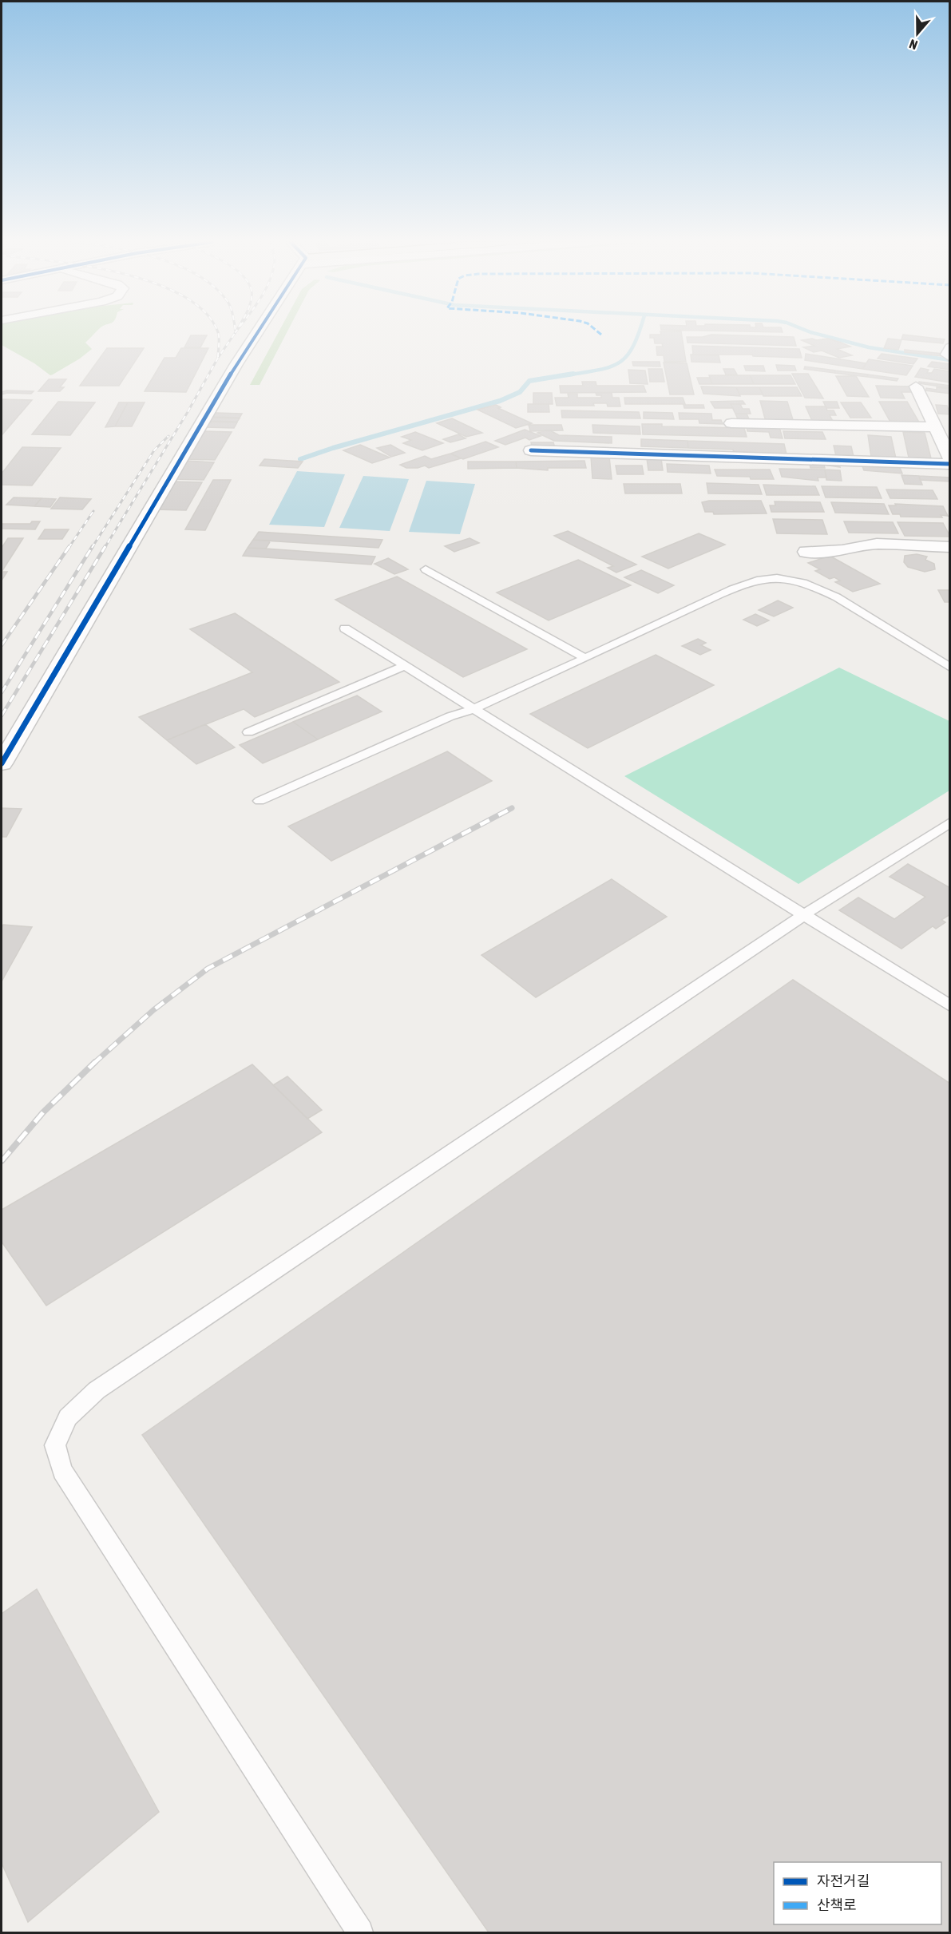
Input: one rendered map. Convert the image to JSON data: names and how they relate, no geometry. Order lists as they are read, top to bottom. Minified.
{"legend":["자전거길","산책로"],"north":"bottom"}
